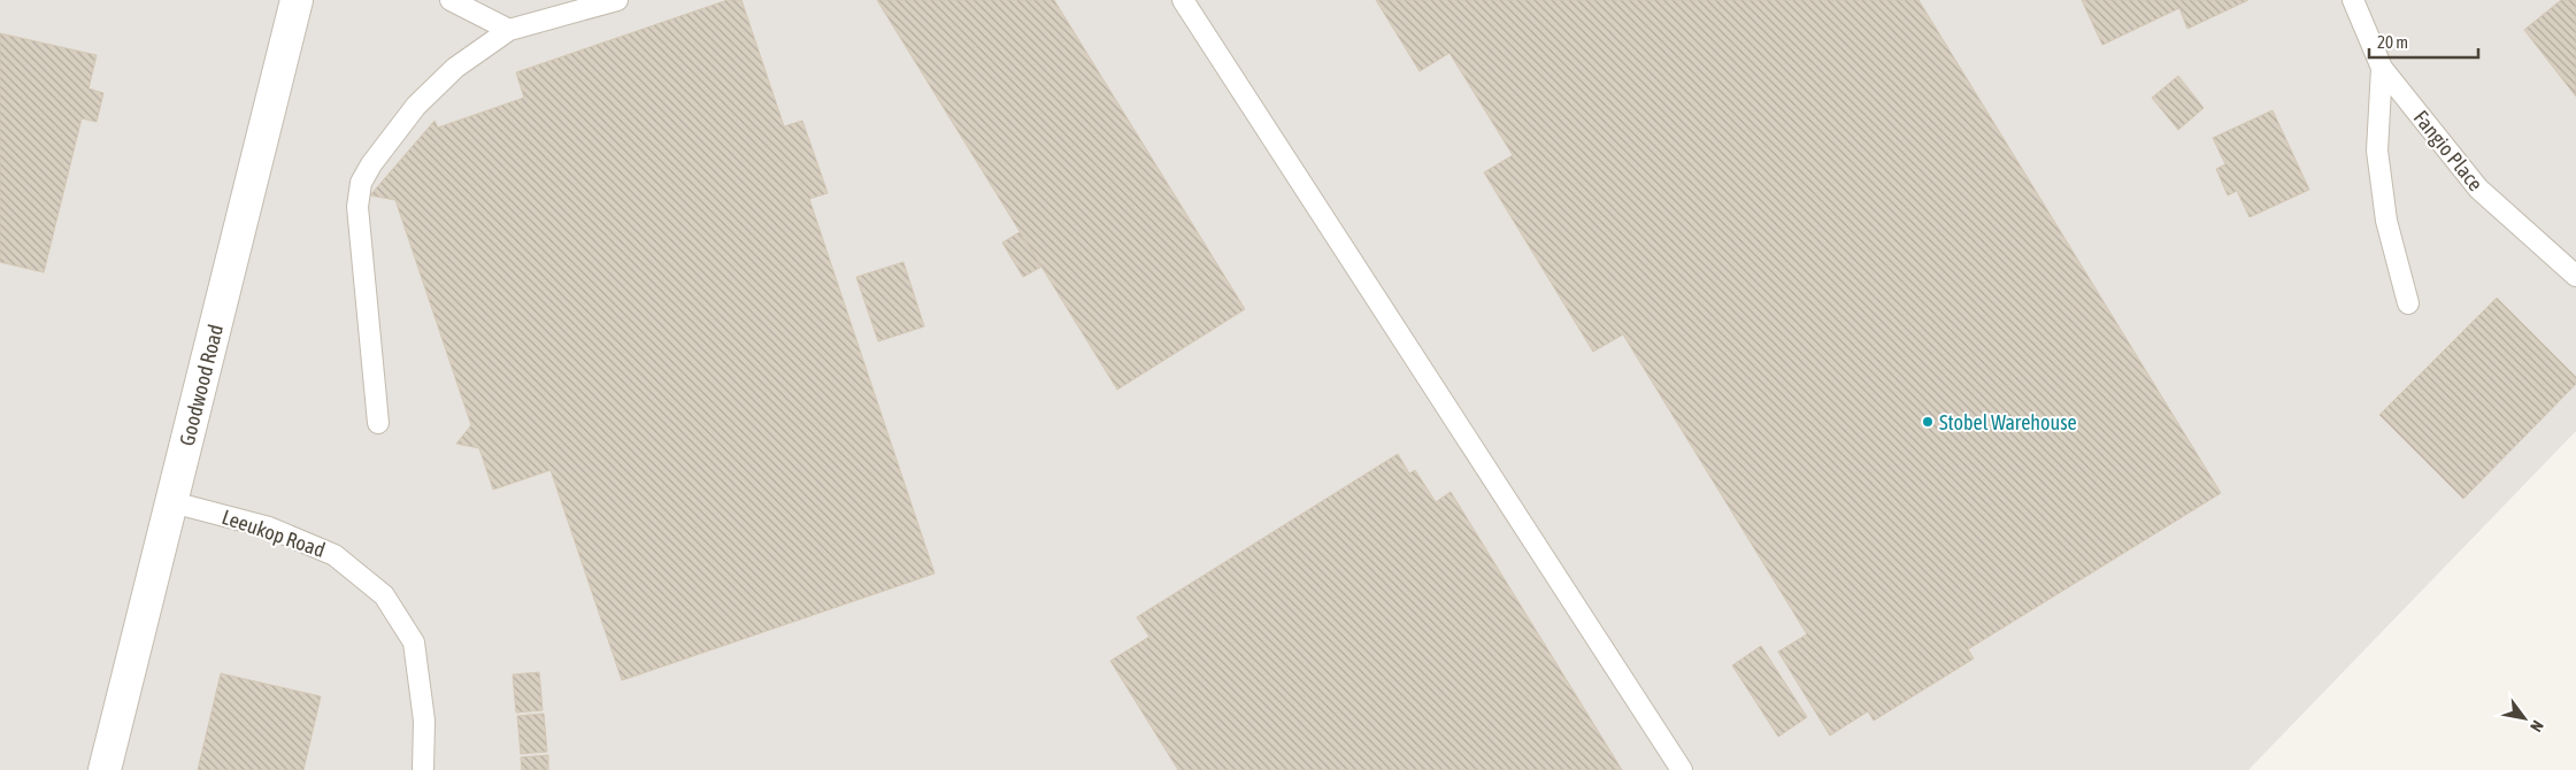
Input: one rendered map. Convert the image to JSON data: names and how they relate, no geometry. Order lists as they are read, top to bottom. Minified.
{"streets":{"street":["Goodwood Road"],"lane":["Fangio Place","Leeukop Road"]},"crossings":[["Goodwood Road","Leeukop Road"]],"places":["Stobel Warehouse"],"scale_bar":"20 m","north":"bottom right"}
